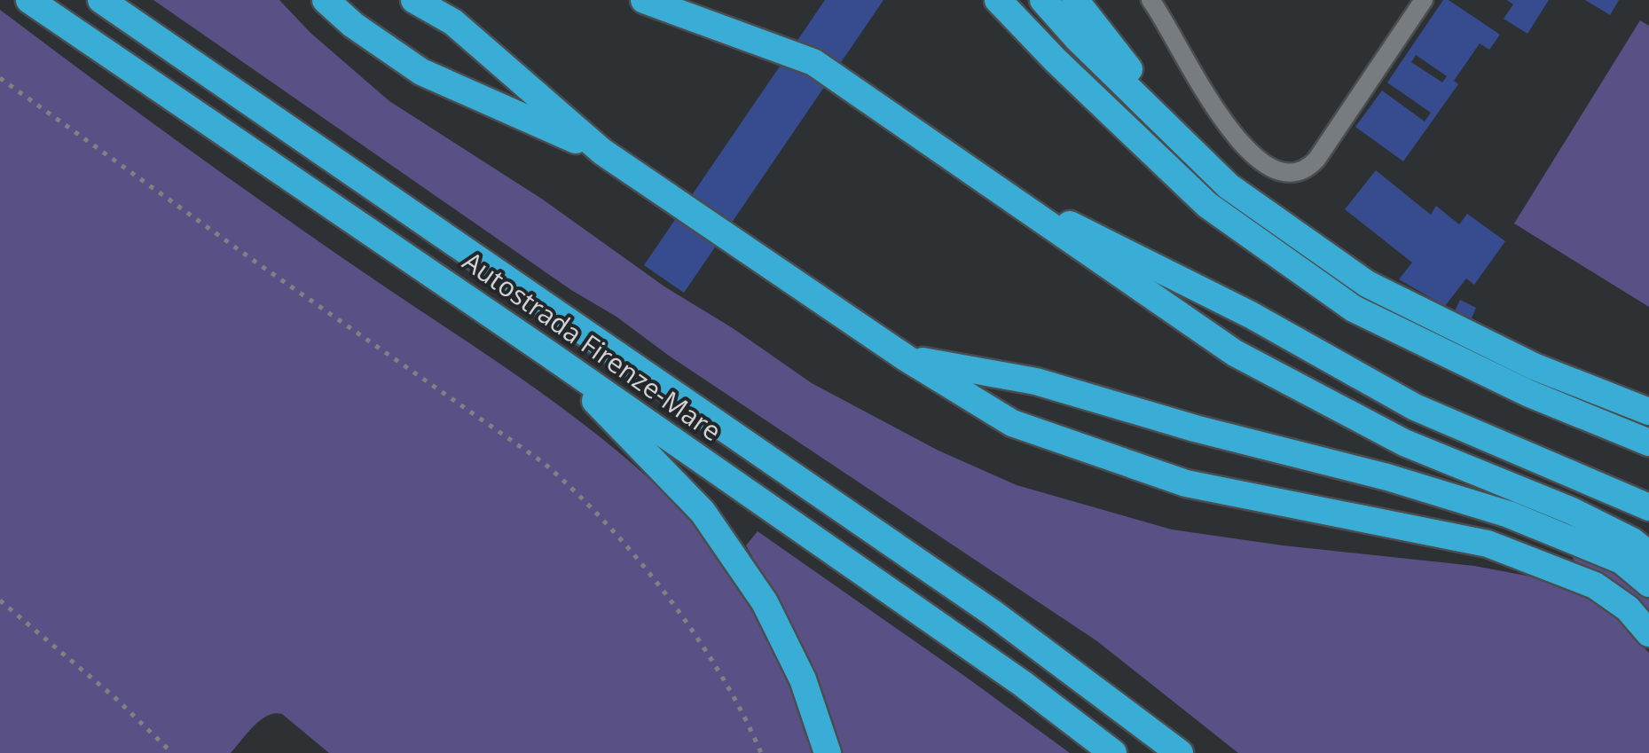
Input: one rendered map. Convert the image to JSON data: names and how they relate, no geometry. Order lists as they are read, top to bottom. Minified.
{"streets":{"highway":["Autostrada Firenze-Mare"]}}
